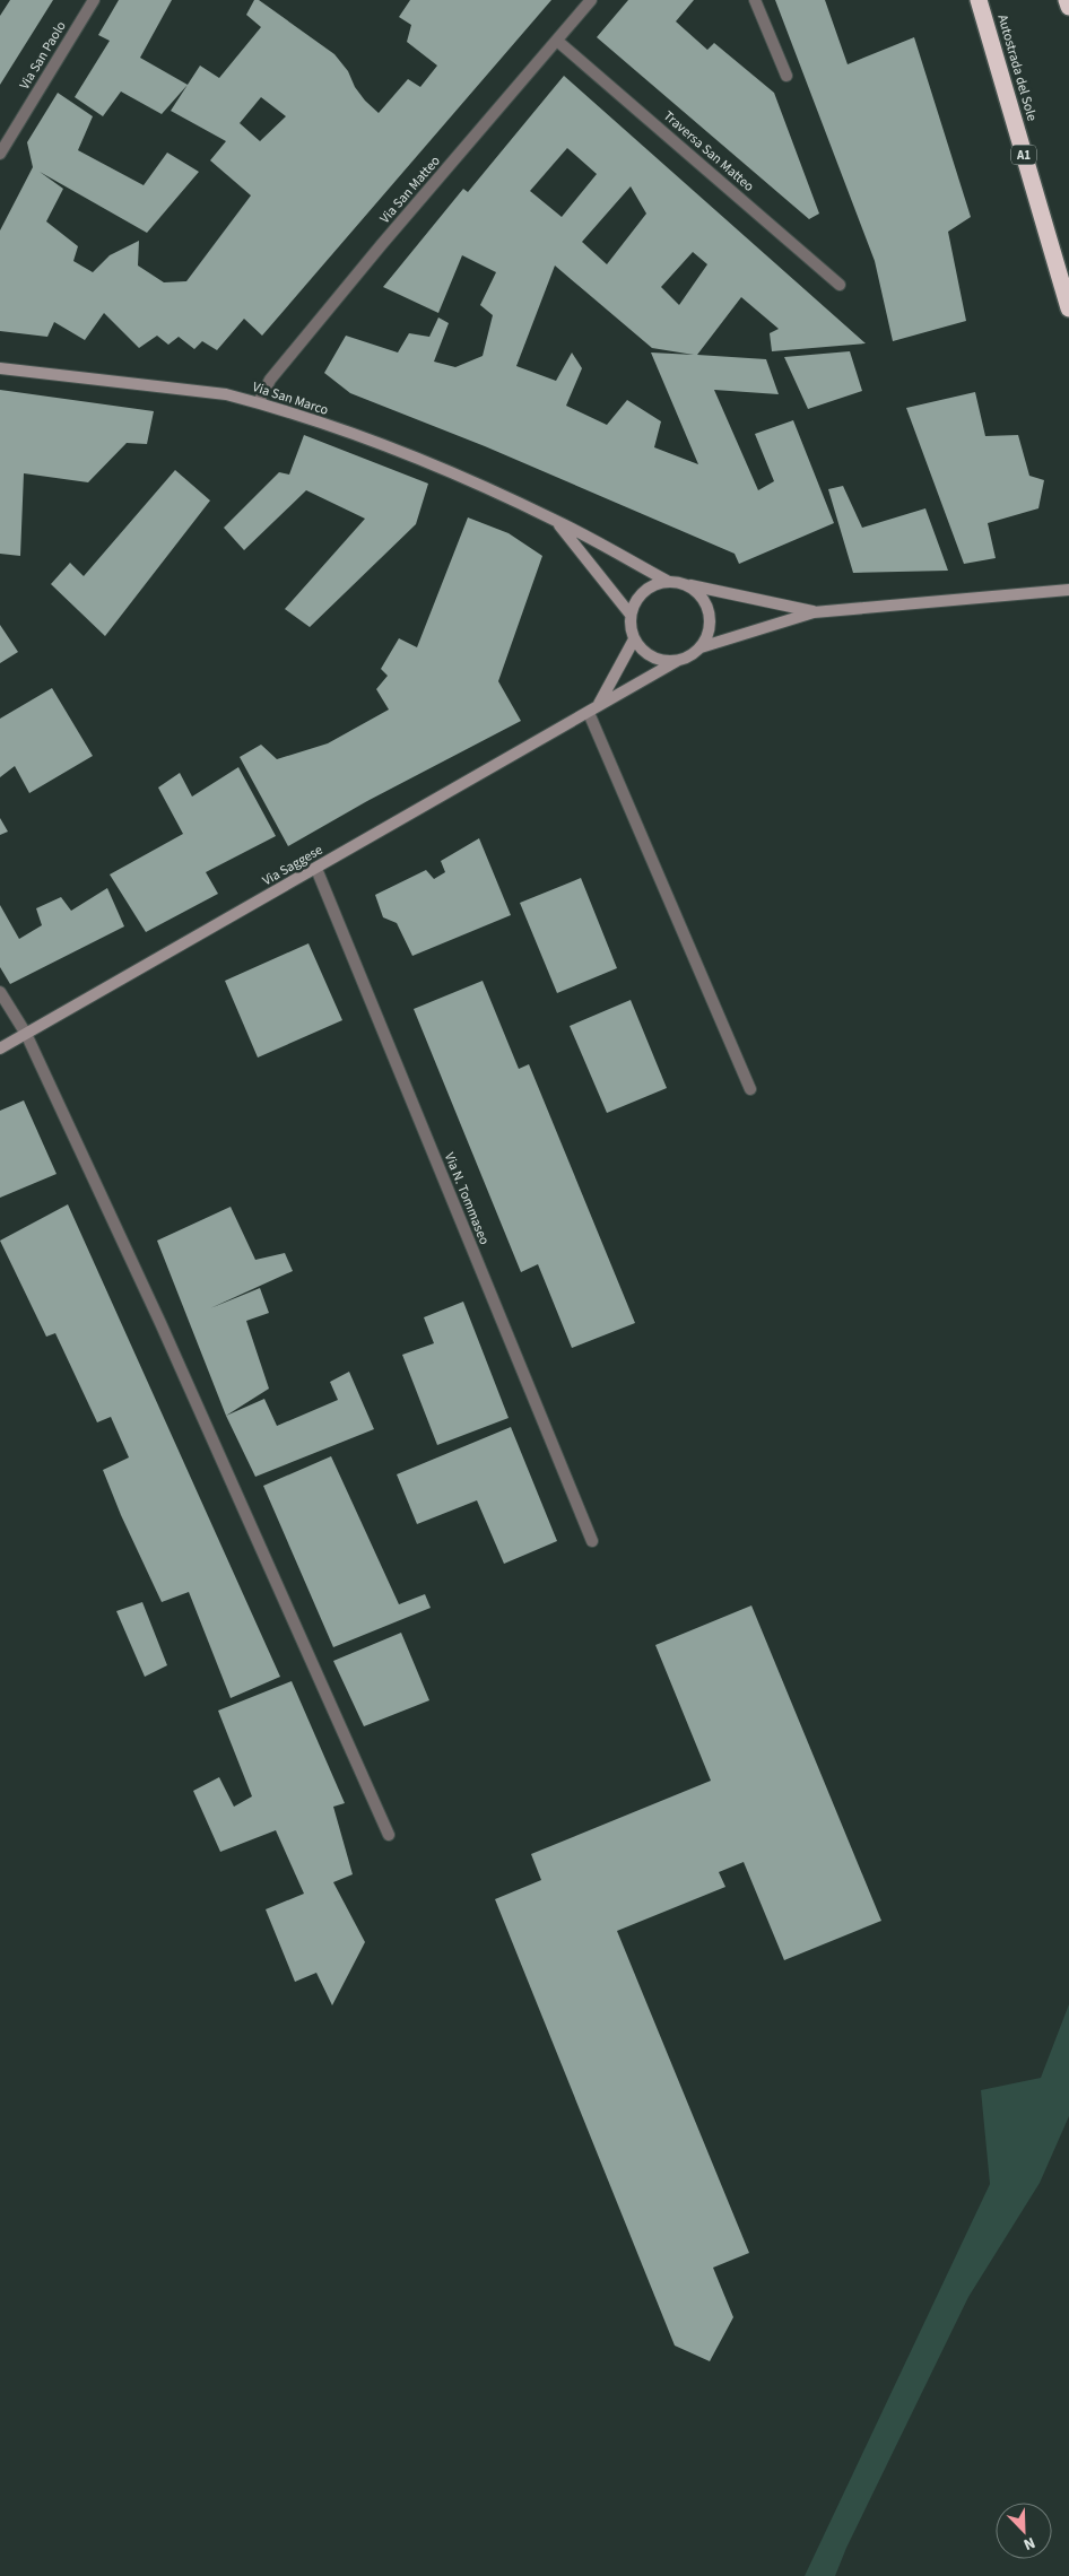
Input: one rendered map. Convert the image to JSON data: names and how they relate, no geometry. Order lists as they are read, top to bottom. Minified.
{"streets":{"highway":["Autostrada del Sole","A1"],"main road":["Via San Marco","Via Saggese"],"street":["Via San Paolo","Traversa San Matteo","Via San Matteo","Via N. Tommaseo"]},"crossings":[["Traversa San Matteo","Via San Matteo"],["Via San Matteo","Via San Marco"],["Via San Marco","Via Saggese"],["Via Saggese","Via N. Tommaseo"]],"north":"bottom right"}
